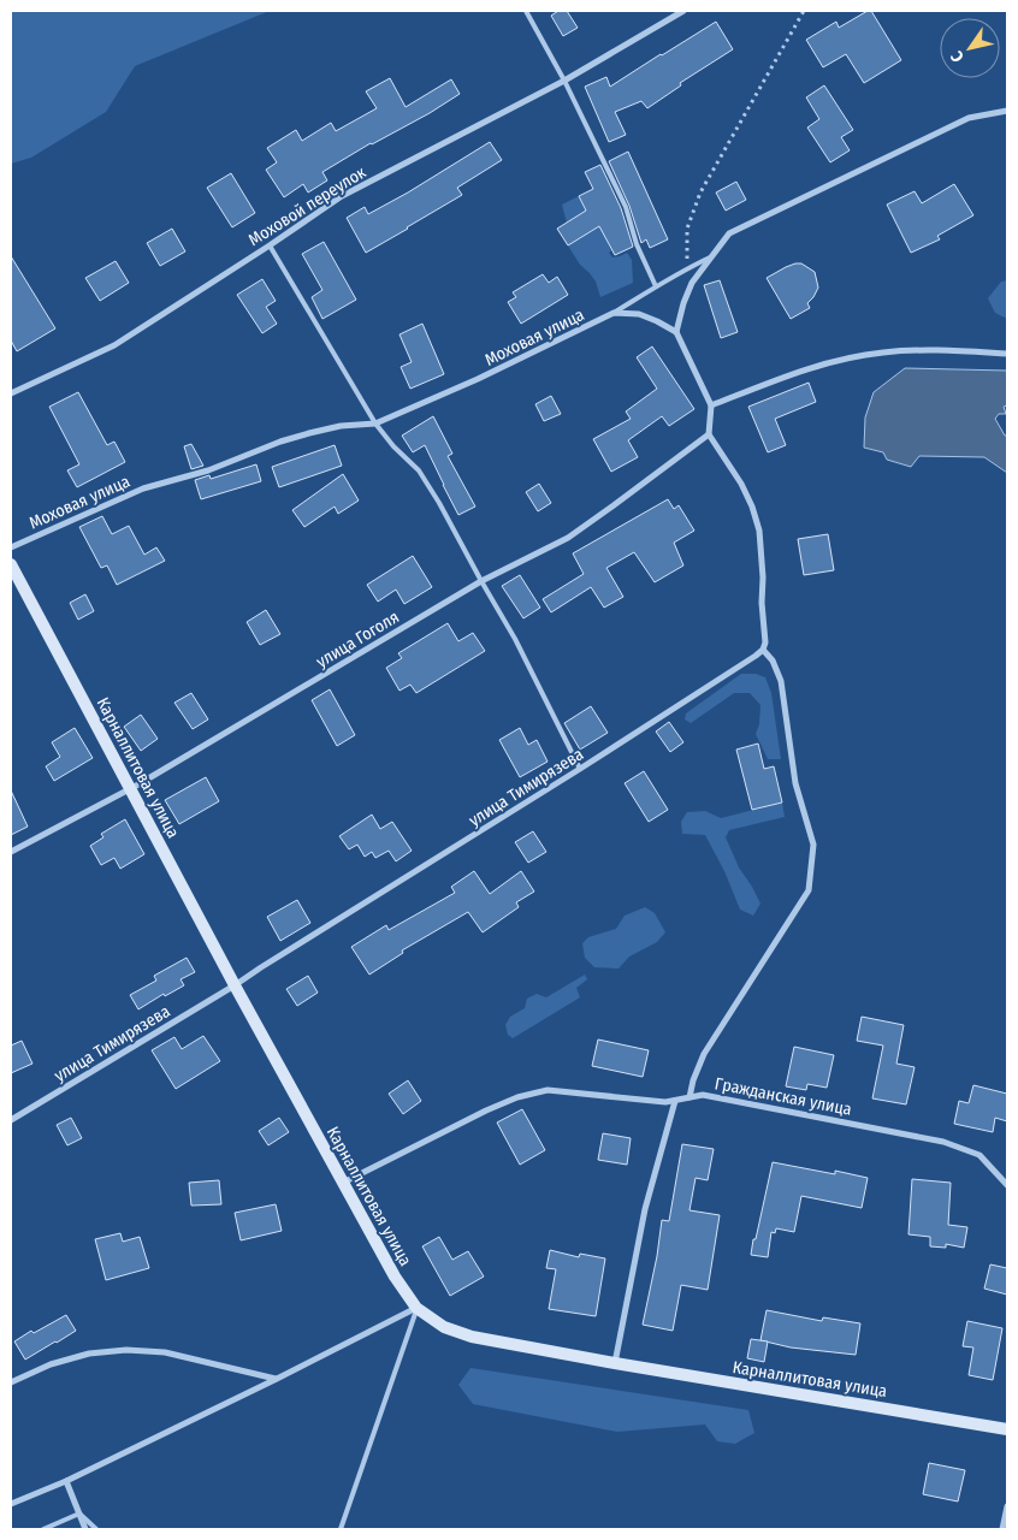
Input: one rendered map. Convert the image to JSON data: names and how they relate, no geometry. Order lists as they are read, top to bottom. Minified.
{"streets":{"street":["Моховой переулок","Моховая улица","улица Гоголя","Карналлитовая улица","улица Тимирязева","Гражданская улица"]},"crossings":[["улица Гоголя","Карналлитовая улица"],["Карналлитовая улица","улица Тимирязева"],["Карналлитовая улица","Гражданская улица"]],"north":"bottom left"}
